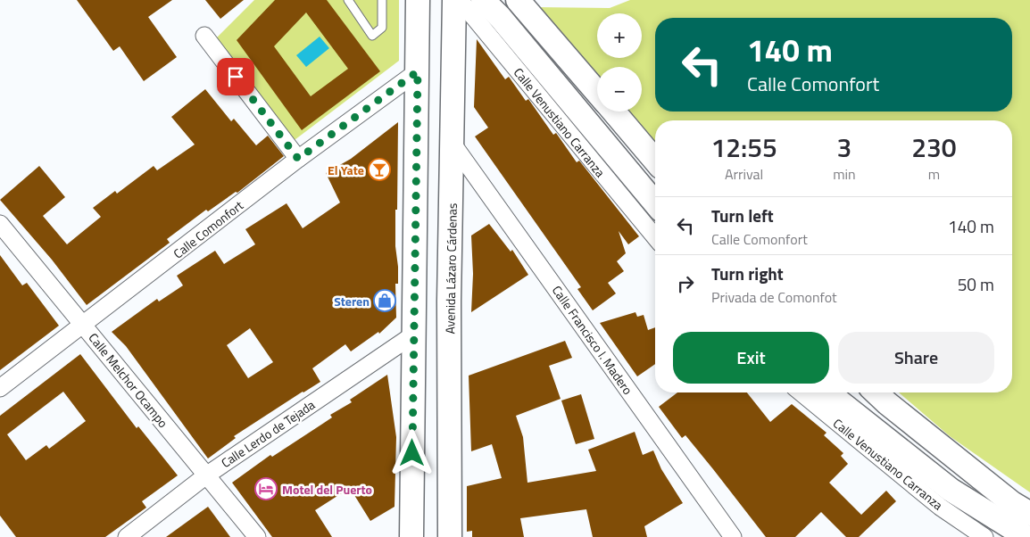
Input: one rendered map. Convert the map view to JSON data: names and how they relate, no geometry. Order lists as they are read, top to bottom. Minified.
{"streets":{"main road":["Avenida Lázaro Cárdenas"],"street":["Calle Venustiano Carranza","Calle Comonfort","Calle Francisco I. Madero","Calle Melchor Ocampo","Calle Lerdo de Tejada"]},"crossings":[["Calle Comonfort","Calle Melchor Ocampo"],["Avenida Lázaro Cárdenas","Calle Francisco I. Madero"],["Calle Melchor Ocampo","Calle Lerdo de Tejada"]],"places":{"bar":["El Yate"],"shop":["Steren"],"hotel":["Motel del Puerto"]},"page":{"map_buttons":["+","−"],"turn":["140 m","Calle Comonfort"],"eta":["12:55","Arrival","3","min","230","m"],"list":[{"name":"Turn left","note":"Calle Comonfort","value":"140 m"},{"name":"Turn right","note":"Privada de Comonfot","value":"50 m"}],"buttons":["Exit","Share"]}}
